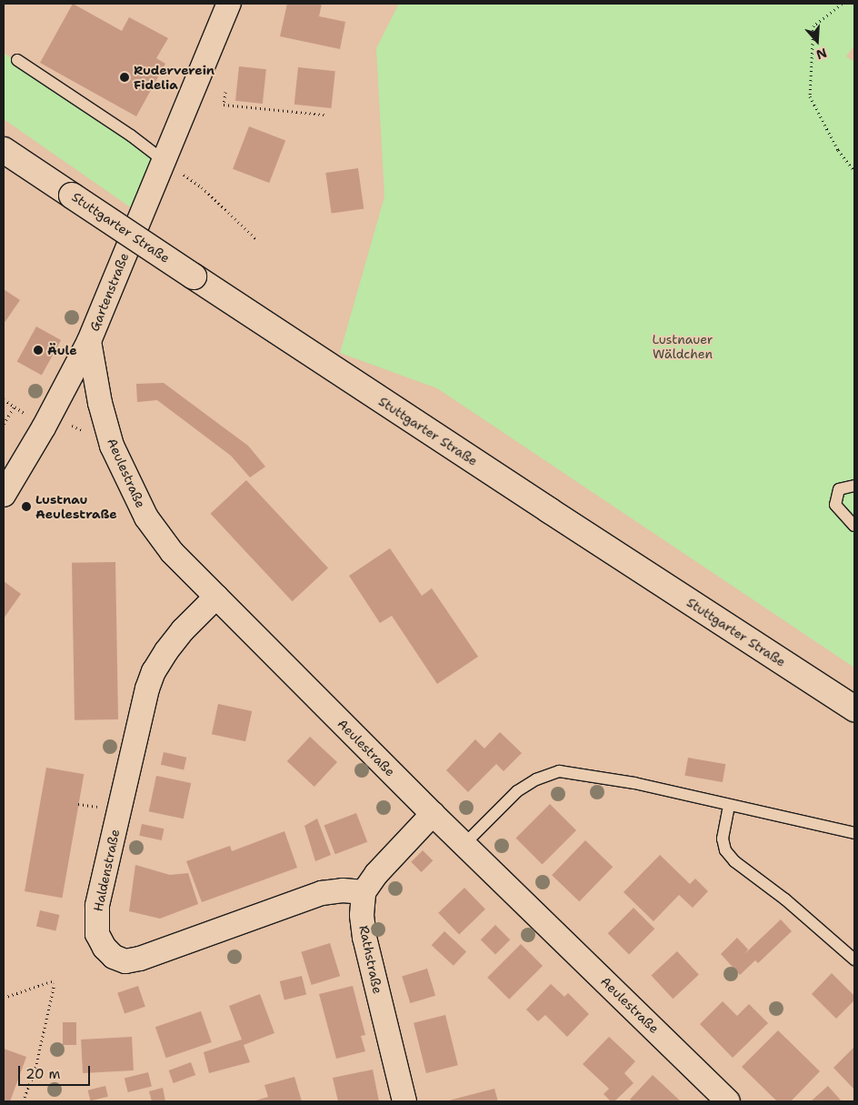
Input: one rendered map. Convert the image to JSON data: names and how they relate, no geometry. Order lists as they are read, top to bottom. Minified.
{"streets":{"main road":["Stuttgarter Straße"],"street":["Gartenstraße","Aeulestraße","Haldenstraße","Rathstraße"]},"crossings":[["Gartenstraße","Aeulestraße"],["Aeulestraße","Haldenstraße"],["Haldenstraße","Rathstraße"]],"parks":["Lustnauer Wäldchen"],"places":["Ruderverein Fidelia","Äule","Lustnau Aeulestraße"],"scale_bar":"20 m","north":"bottom"}
